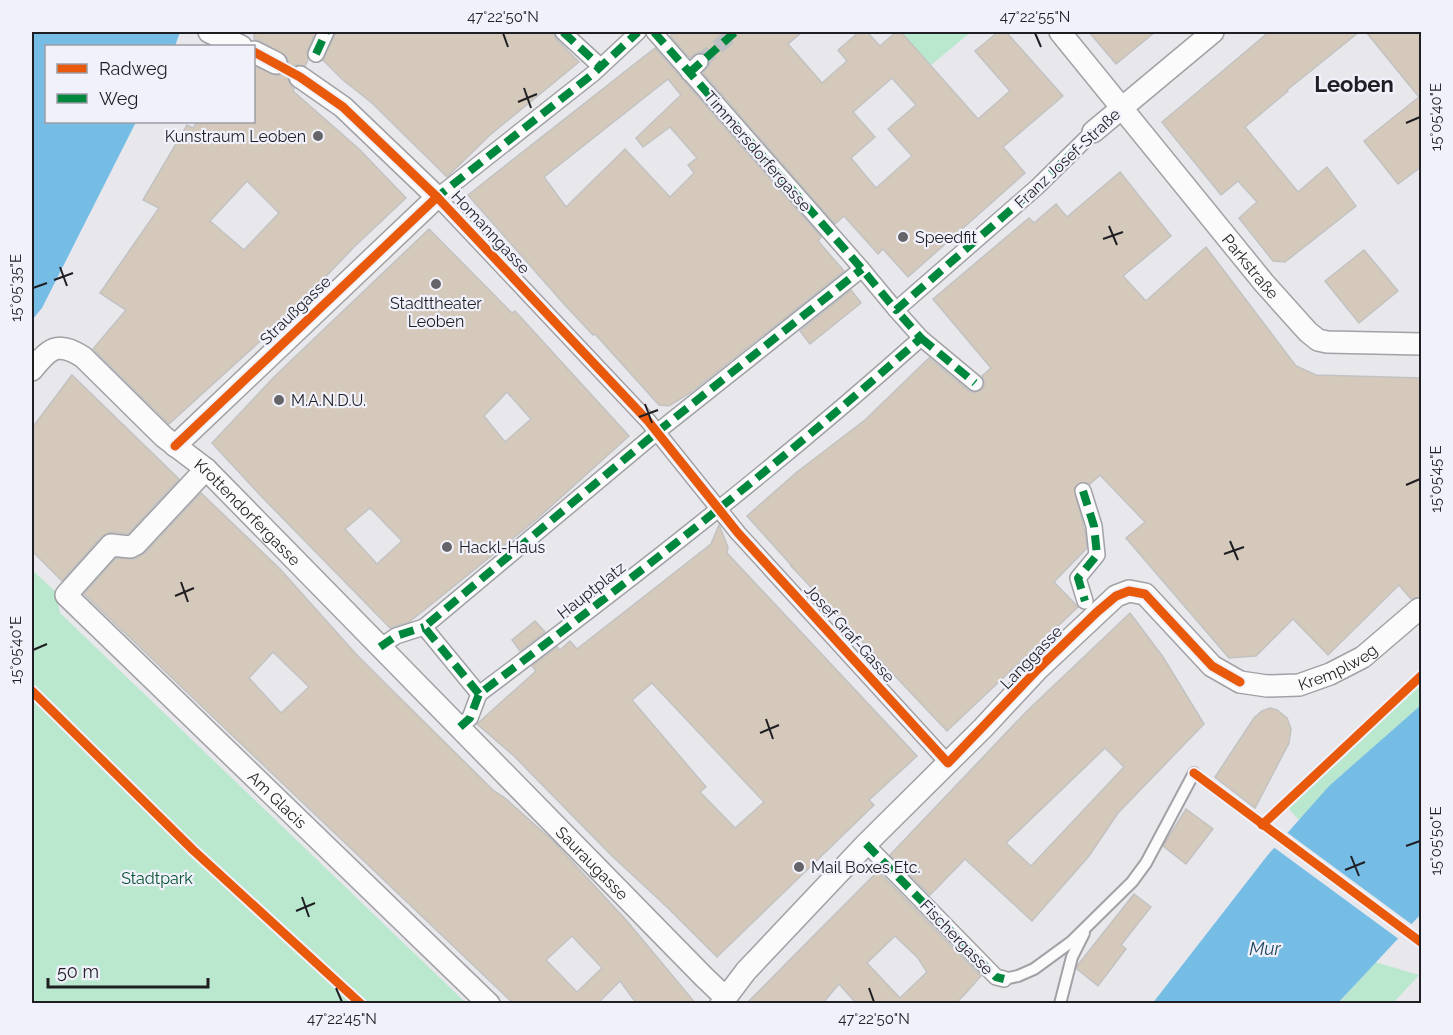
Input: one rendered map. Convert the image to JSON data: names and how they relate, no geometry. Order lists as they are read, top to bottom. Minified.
{"streets":{"street":["Timmersdorfergasse","Franz Josef-Straße","Homanngasse","Parkstraße","Straußgasse","Krottendorfergasse","Hauptplatz","Josef Graf-Gasse","Langgasse","Kremplweg","Am Glacis","Sauraugasse","Fischergasse"]},"crossings":[["Franz Josef-Straße","Parkstraße"],["Homanngasse","Straußgasse"],["Straußgasse","Krottendorfergasse"],["Krottendorfergasse","Am Glacis"],["Hauptplatz","Josef Graf-Gasse"],["Hauptplatz","Sauraugasse"],["Josef Graf-Gasse","Langgasse"],["Langgasse","Kremplweg"],["Langgasse","Sauraugasse"],["Langgasse","Fischergasse"]],"districts":["Leoben"],"water":["Mur"],"parks":["Stadtpark"],"places":["Kunstraum Leoben","Speedfit","Stadttheater Leoben","M.A.N.D.U.","Hackl-Haus","Mail Boxes Etc."],"legend":["Radweg","Weg"],"scale_bar":"50 m","coordinates":["47°22'50\"N","47°22'55\"N","15°05'40\"E","15°05'35\"E","15°05'45\"E","15°05'50\"E","47°22'45\"N"]}
